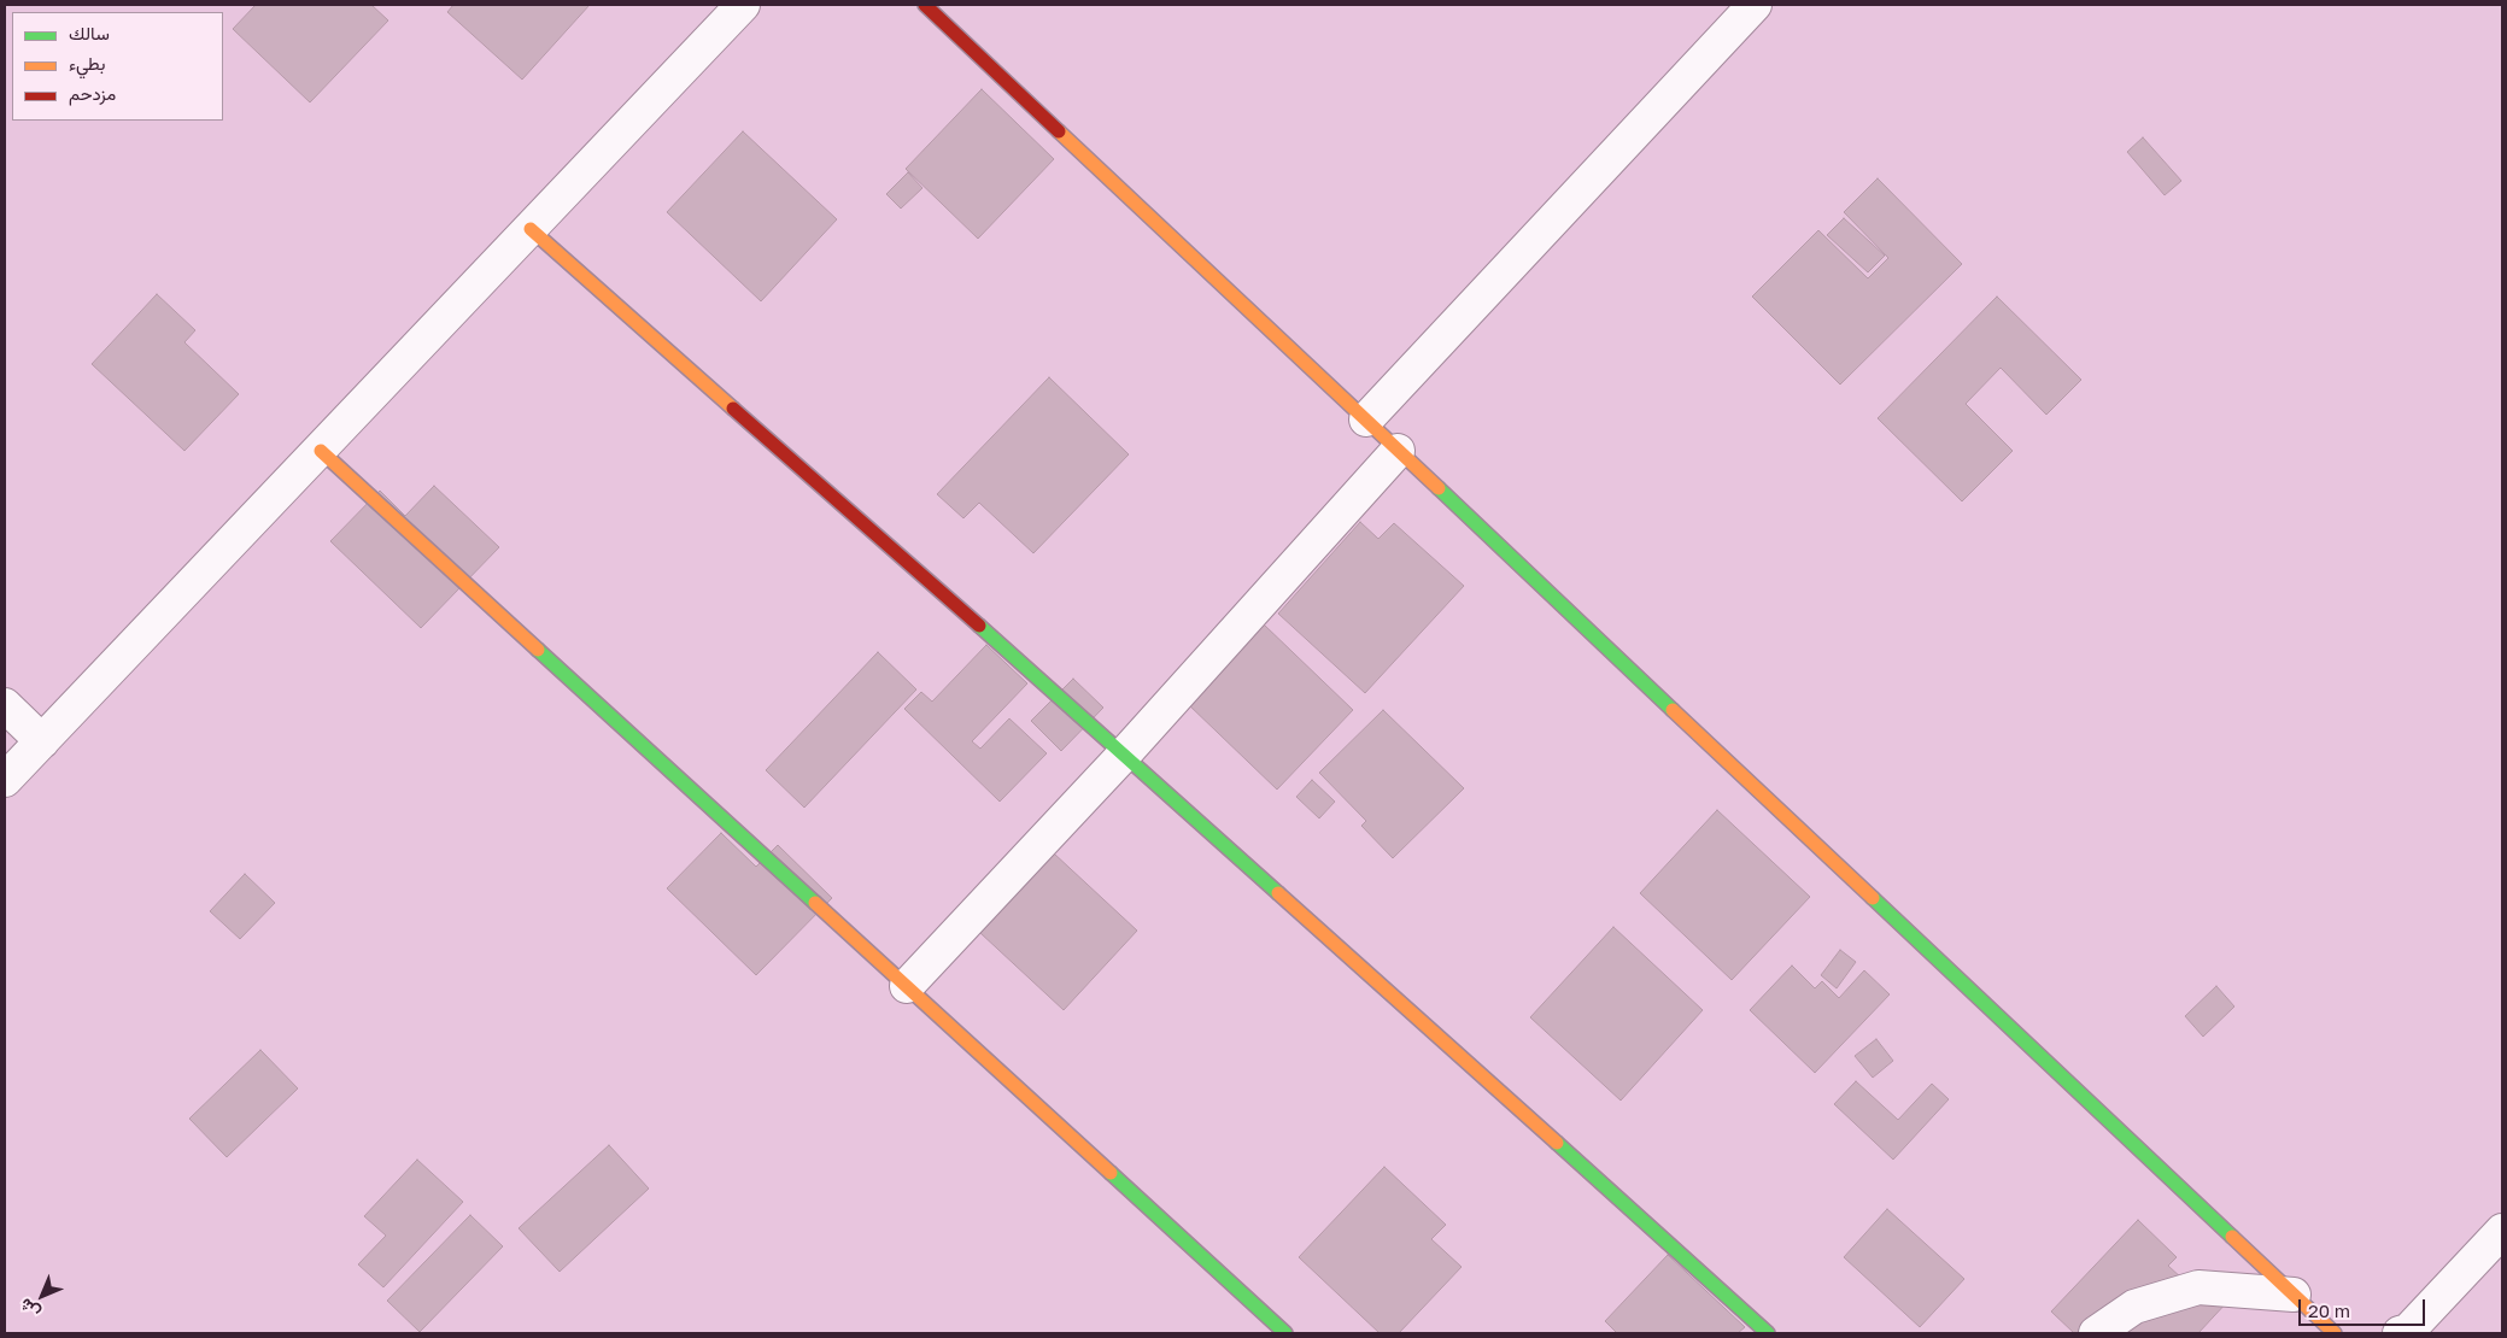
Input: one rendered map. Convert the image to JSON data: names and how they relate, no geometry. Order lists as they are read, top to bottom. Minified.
{"legend":["سالك","بطيء","مزدحم"],"scale_bar":"20 m","north":"bottom left"}
